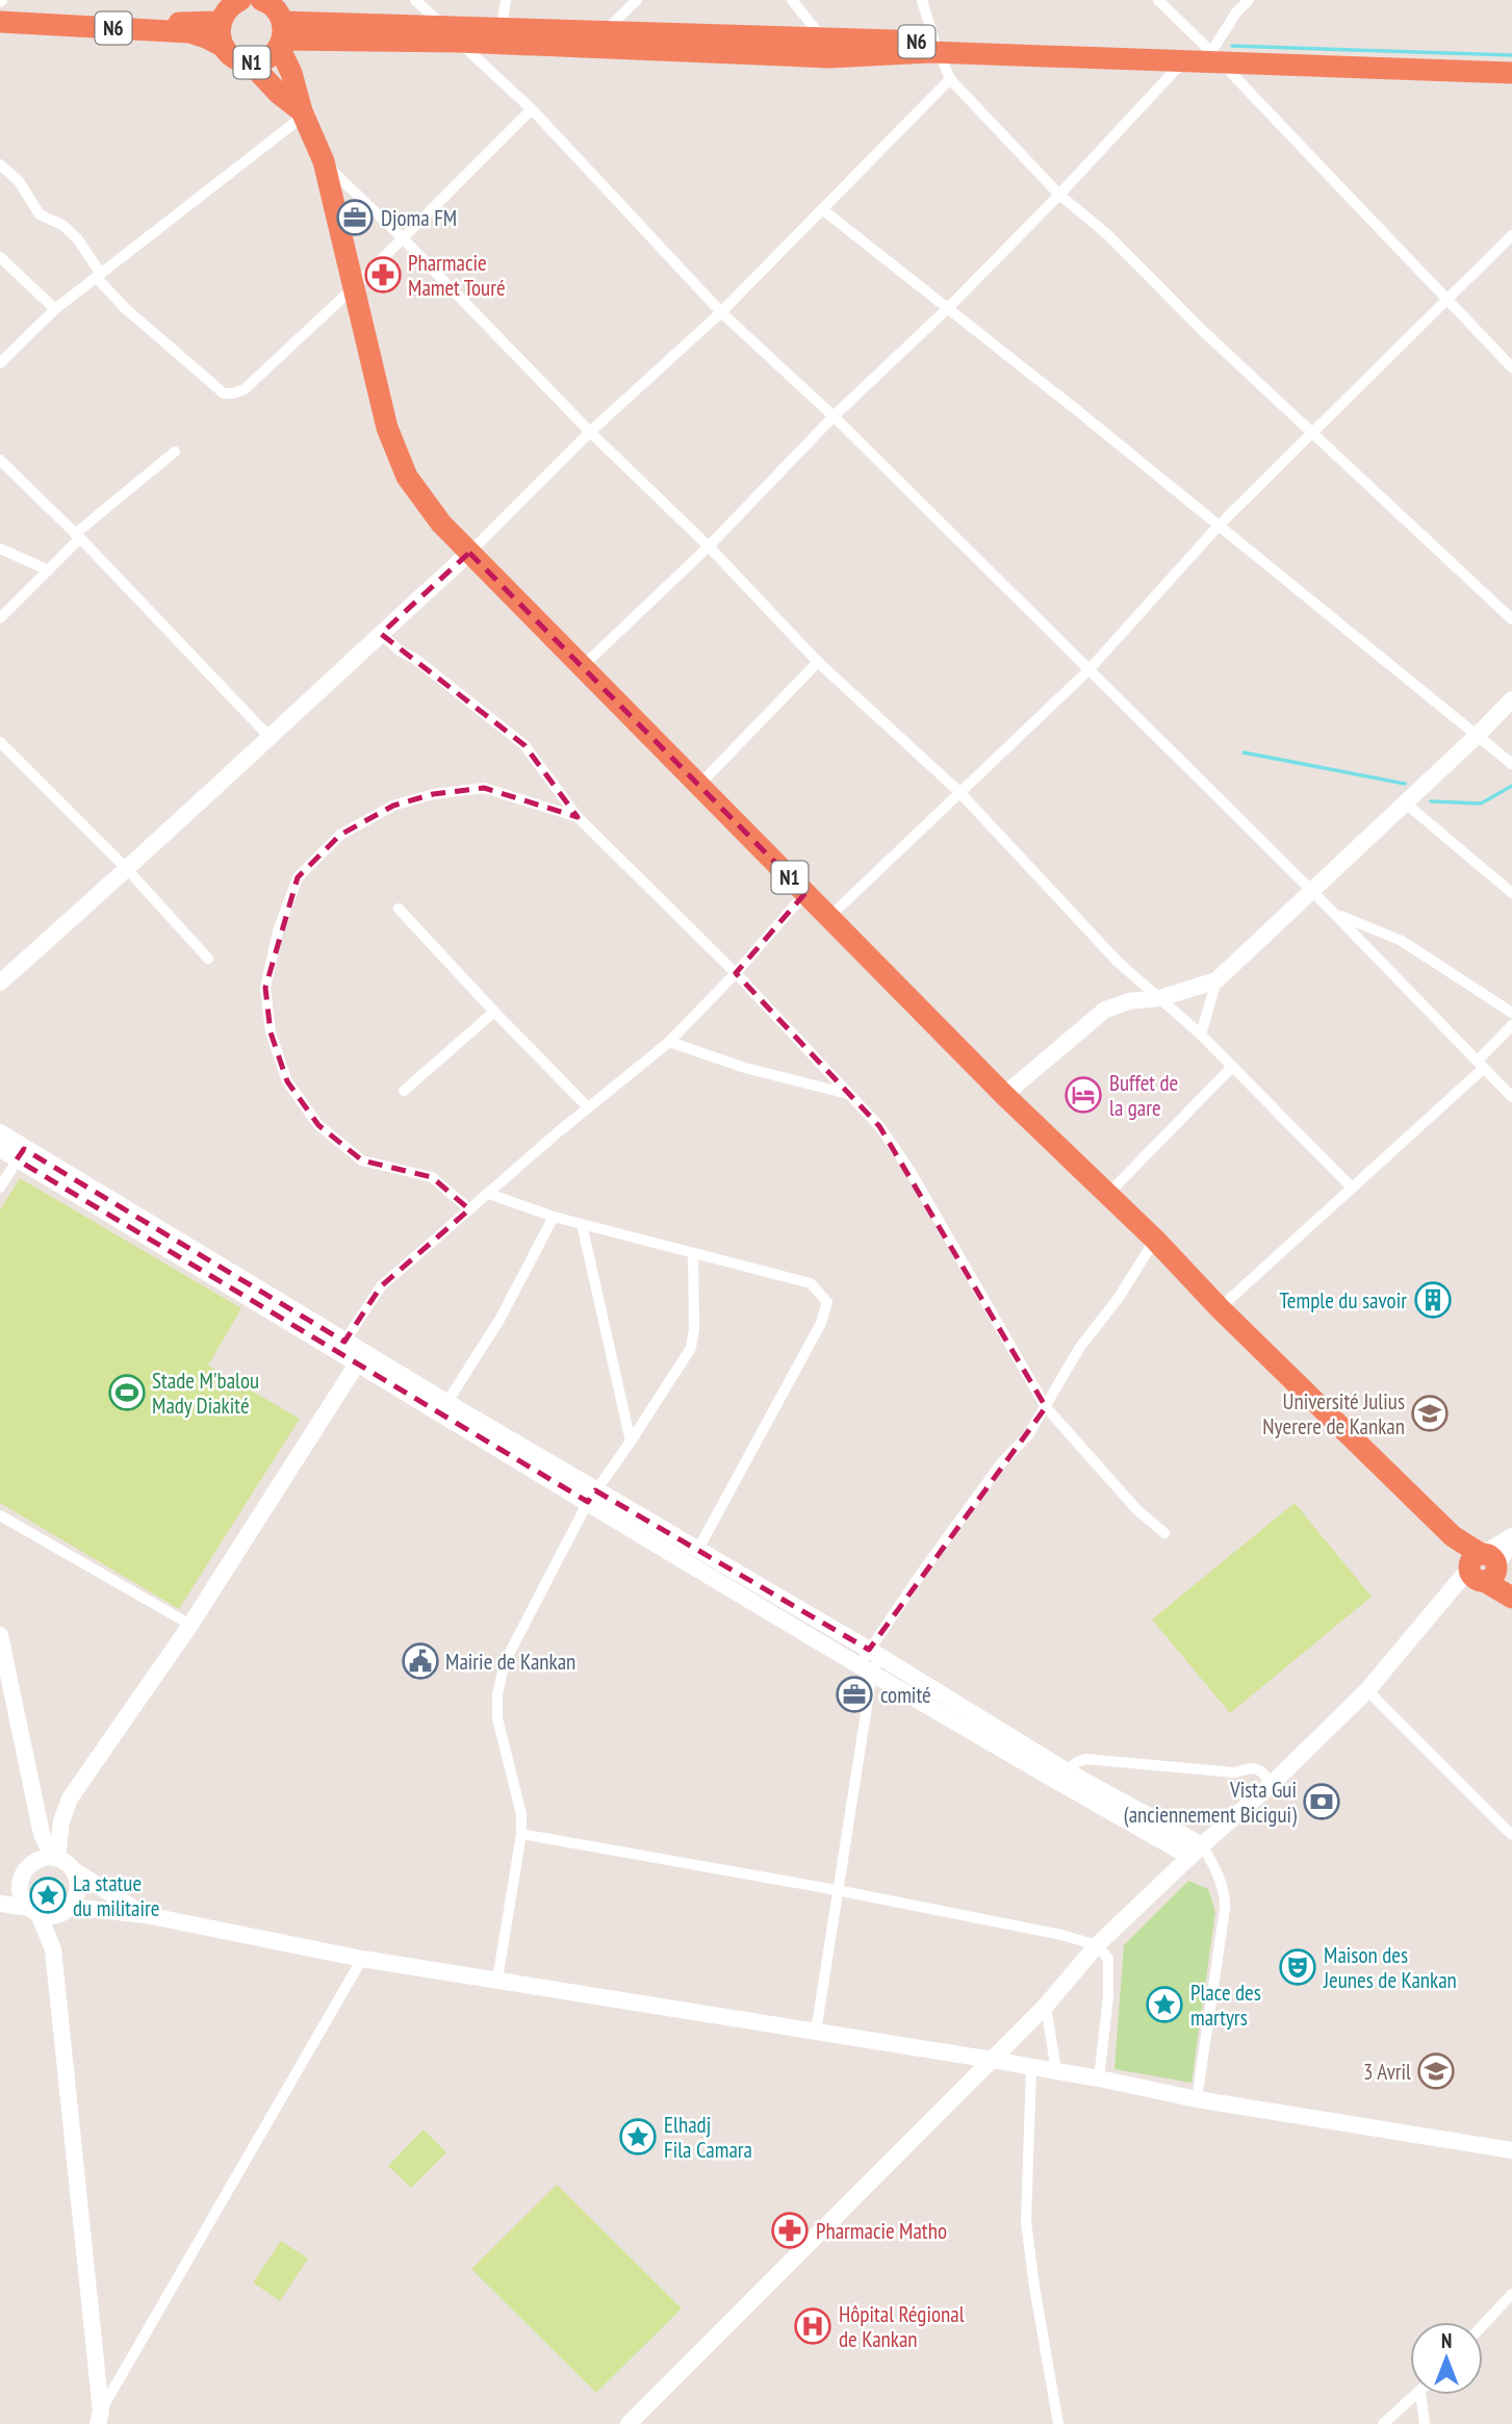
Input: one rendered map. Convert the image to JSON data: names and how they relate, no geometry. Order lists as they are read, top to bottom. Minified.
{"streets":{"highway":["N6","N1"]},"crossings":[["N6","N1"]],"places":{"office":["Djoma FM","comité"],"pharmacy":["Pharmacie Mamet Touré","Pharmacie Matho"],"hotel":["Buffet de la gare"],"building":["Temple du savoir"],"sports":["Stade M'balou Mady Diakité"],"school or university":["Université Julius Nyerere de Kankan","3 Avril"],"public building":["Mairie de Kankan"],"bank":["Vista Gui (anciennement Bicigui)"],"place":["La statue du militaire","Place des martyrs","Elhadj Fila Camara"],"theatre":["Maison des Jeunes de Kankan"],"hospital":["Hôpital Régional de Kankan"]},"north":"top"}
